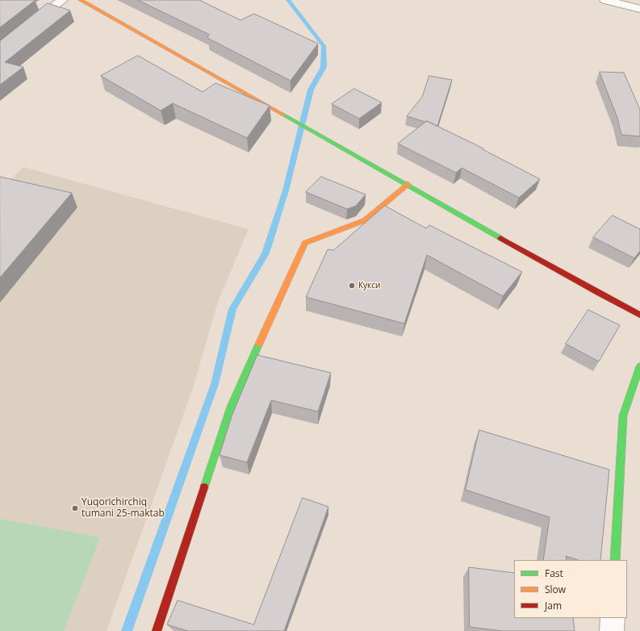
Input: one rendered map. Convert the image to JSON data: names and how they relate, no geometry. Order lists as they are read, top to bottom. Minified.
{"places":["Кукси","Yuqorichirchiq tumani 25-maktab"],"legend":["Fast","Slow","Jam"]}
